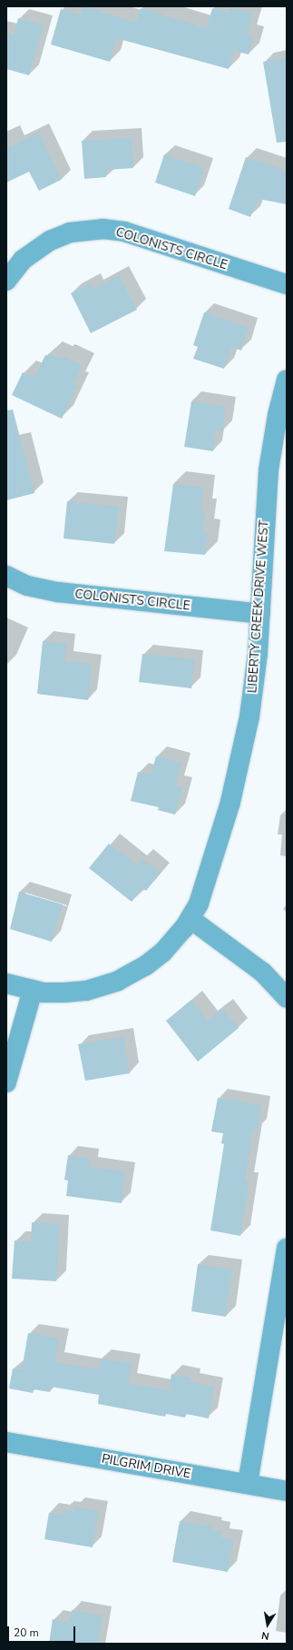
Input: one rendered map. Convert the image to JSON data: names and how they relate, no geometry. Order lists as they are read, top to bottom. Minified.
{"streets":{"street":["COLONISTS CIRCLE","LIBERTY CREEK DRIVE WEST","PILGRIM DRIVE"]},"crossings":[["COLONISTS CIRCLE","LIBERTY CREEK DRIVE WEST"]],"scale_bar":"20 m","north":"bottom"}
